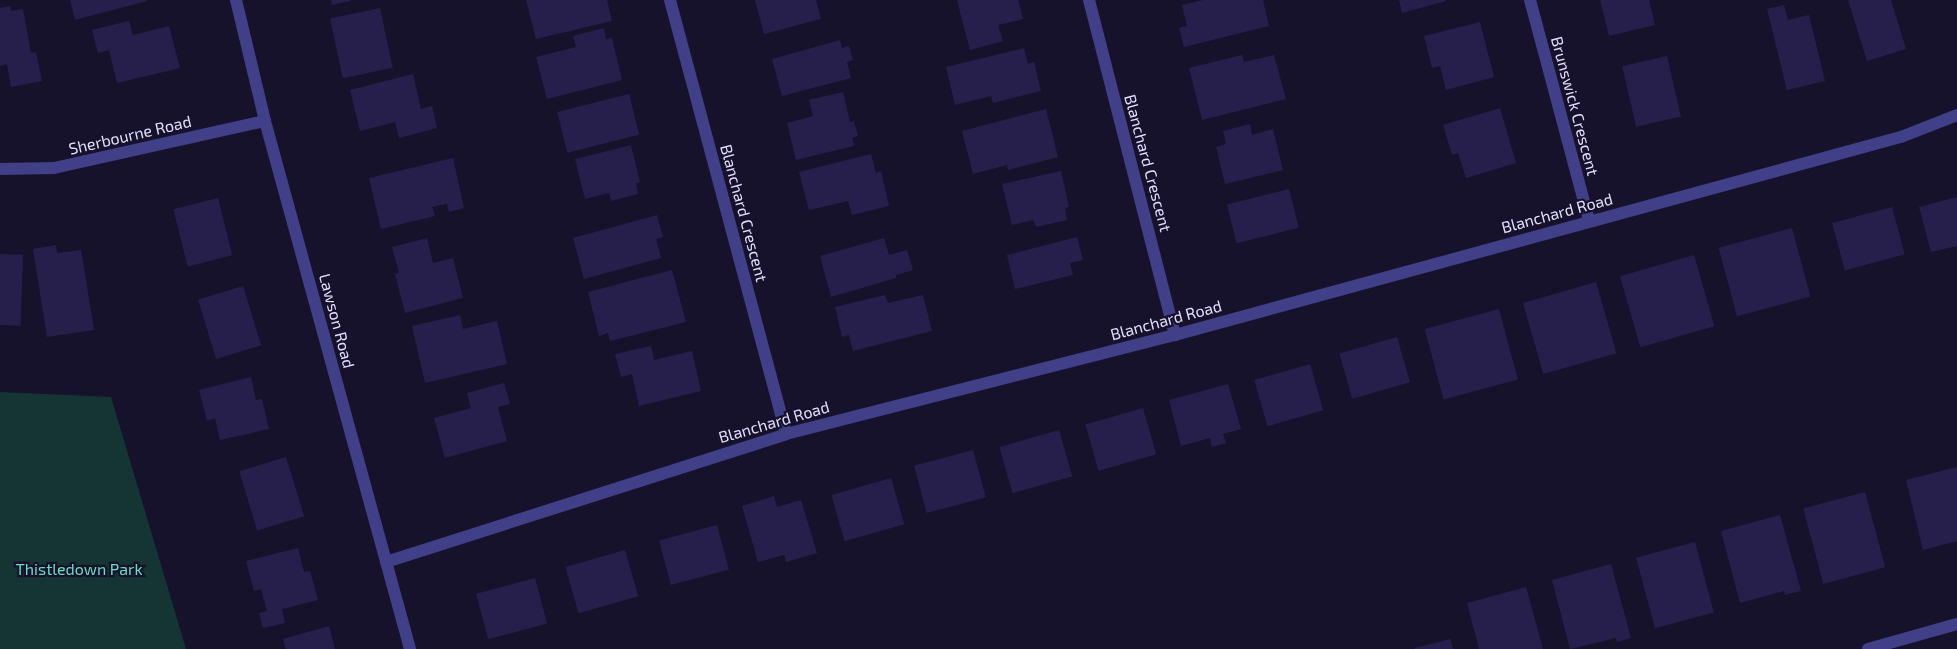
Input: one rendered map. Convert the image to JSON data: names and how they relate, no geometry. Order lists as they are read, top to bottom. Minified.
{"streets":{"street":["Brunswick Crescent","Sherbourne Road","Blanchard Crescent","Blanchard Road","Lawson Road"]},"crossings":[["Brunswick Crescent","Blanchard Road"],["Sherbourne Road","Lawson Road"],["Blanchard Crescent","Blanchard Road"],["Blanchard Road","Lawson Road"]],"parks":["Thistledown Park"]}
